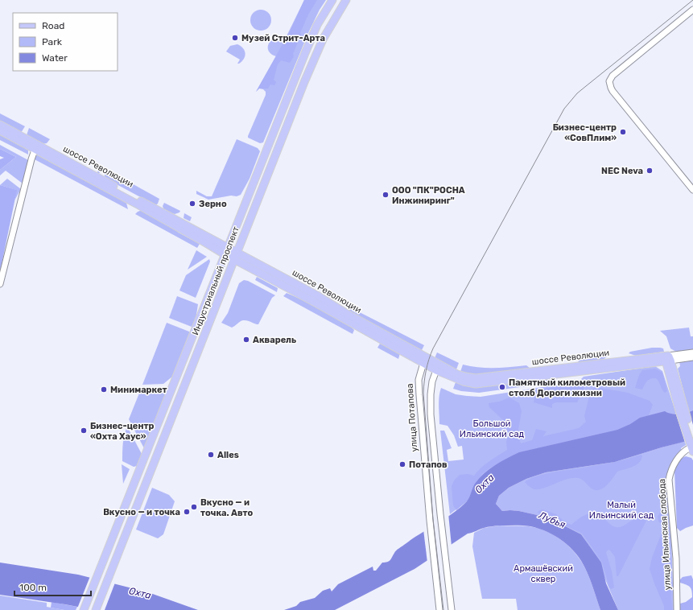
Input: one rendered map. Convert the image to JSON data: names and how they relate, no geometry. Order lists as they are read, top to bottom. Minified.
{"streets":{"main road":["шоссе Революции","Индустриальный проспект"],"street":["улица Потапова","улица Ильинская слобода"]},"crossings":[["шоссе Революции","Индустриальный проспект"],["шоссе Революции","улица Потапова"]],"water":["Охта","Лубья"],"parks":["Большой Ильинский сад","Малый Ильинский сад","Армашёвский сквер"],"places":["Музей Стрит-Арта","Бизнес-центр «СовПлим»","NEC Neva","ООО \"ПК\"РОСНА Инжиниринг\"","Зерно","Акварель","Памятный километровый столб Дороги жизни","Минимаркет","Бизнес-центр «Охта Хаус»","Alles","Потапов","Вкусно — и точка. Авто","Вкусно — и точка"],"legend":["Road","Park","Water"],"scale_bar":"100 m"}
